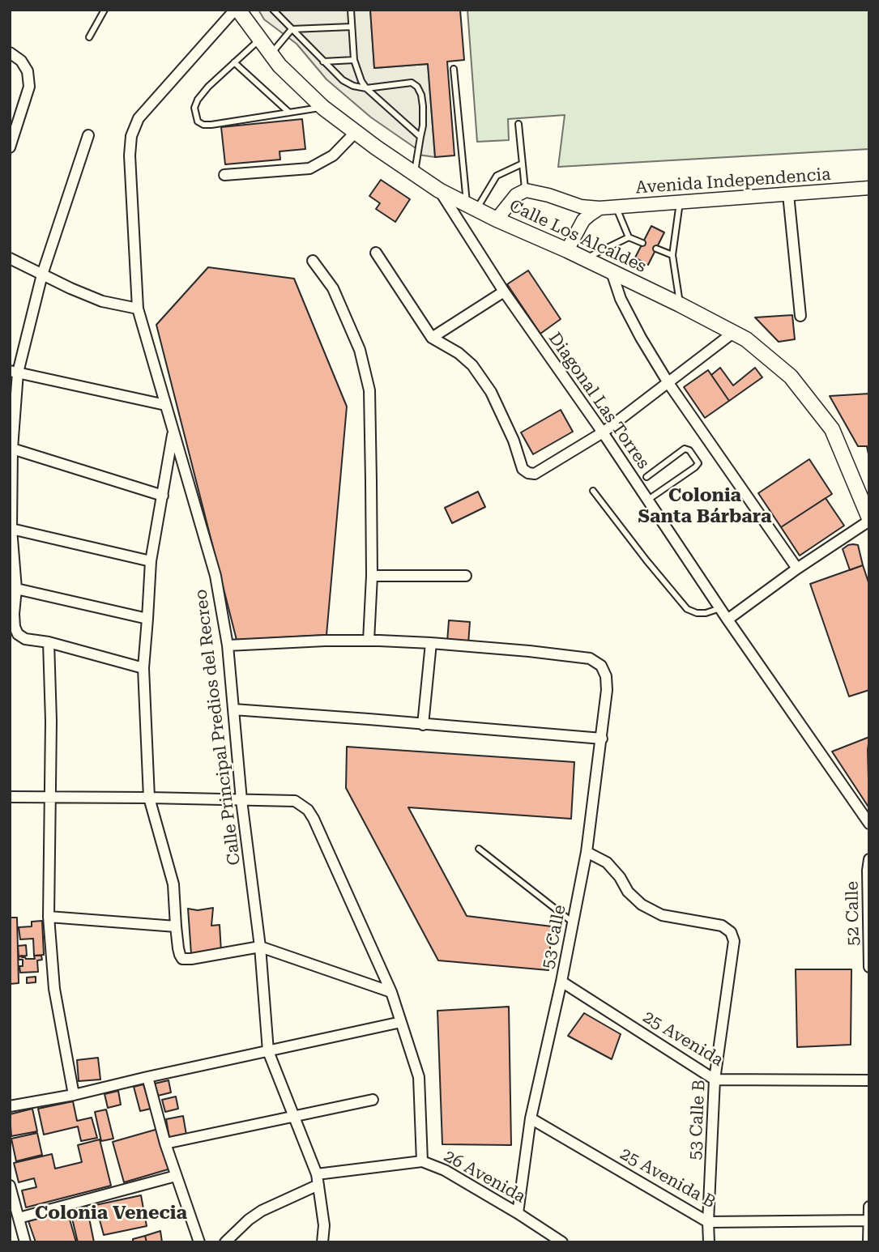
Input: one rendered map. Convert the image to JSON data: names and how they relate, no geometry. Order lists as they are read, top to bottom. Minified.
{"streets":{"main road":["Calle Los Alcaldes"],"street":["Avenida Independencia","Diagonal Las Torres","Calle Principal Predios del Recreo","52 Calle","53 Calle","25 Avenida","53 Calle B","26 Avenida","25 Avenida B"]},"crossings":[["Calle Los Alcaldes","Diagonal Las Torres"],["Calle Los Alcaldes","Calle Principal Predios del Recreo"],["Calle Principal Predios del Recreo","26 Avenida"],["53 Calle","25 Avenida"],["53 Calle","53 Calle B"],["53 Calle","26 Avenida"],["53 Calle","25 Avenida B"],["25 Avenida","53 Calle B"],["53 Calle B","25 Avenida B"]],"districts":["Colonia Santa Bárbara","Colonia Venecia"]}
